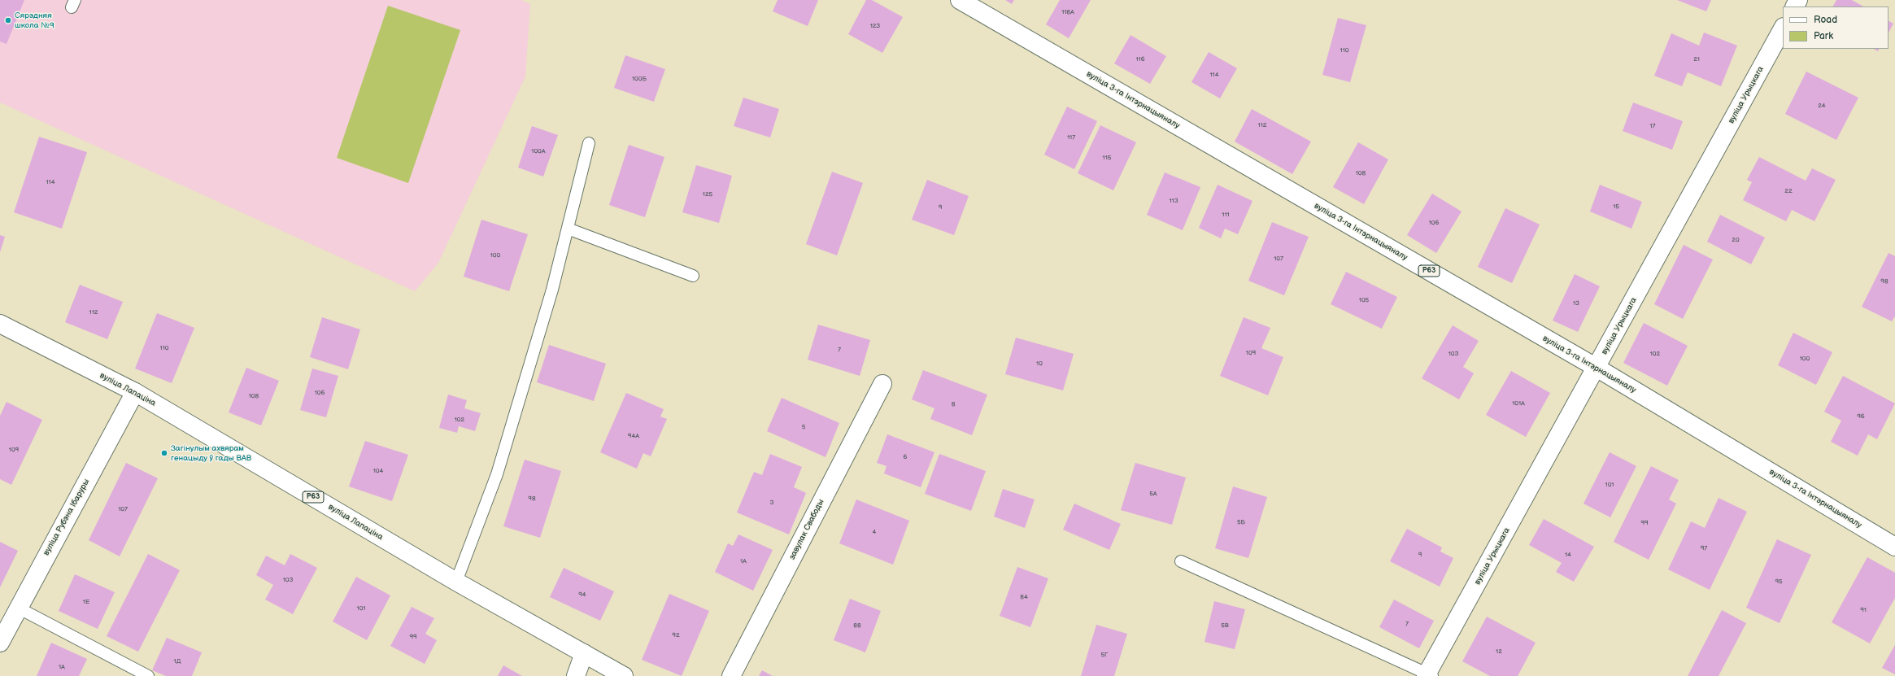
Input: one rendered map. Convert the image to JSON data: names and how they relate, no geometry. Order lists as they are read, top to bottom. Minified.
{"streets":{"main road":["вуліца Урыцкага","вуліца 3-га Інтэрнацыяналу","Р63","вуліца Лапаціна","вуліца Рубэна Ібаруры","завулак Свабоды"]},"crossings":[["вуліца Урыцкага","вуліца 3-га Інтэрнацыяналу"],["вуліца Лапаціна","вуліца Рубэна Ібаруры"]],"places":["Сярэдняя школа №9","Загінулым ахвярам генацыду ў гады ВАВ"],"house_numbers":["118А","123","110","116","21","114","100Б","24","112","17","117","100А","115","108","114","22","125","113","15","9","111","106","20","100","107","98","105","13","112","110","7","109","103","102","100","10","106","108","101А","8","96","102","5","94А","109","6","104","101","5А","98","3","107","5Б","99","4","97","9","14","1А","103","95","94","84","1Е","101","91","7","88","5В","92","99","12","5Г","1Д","1А"],"legend":["Road","Park"]}
